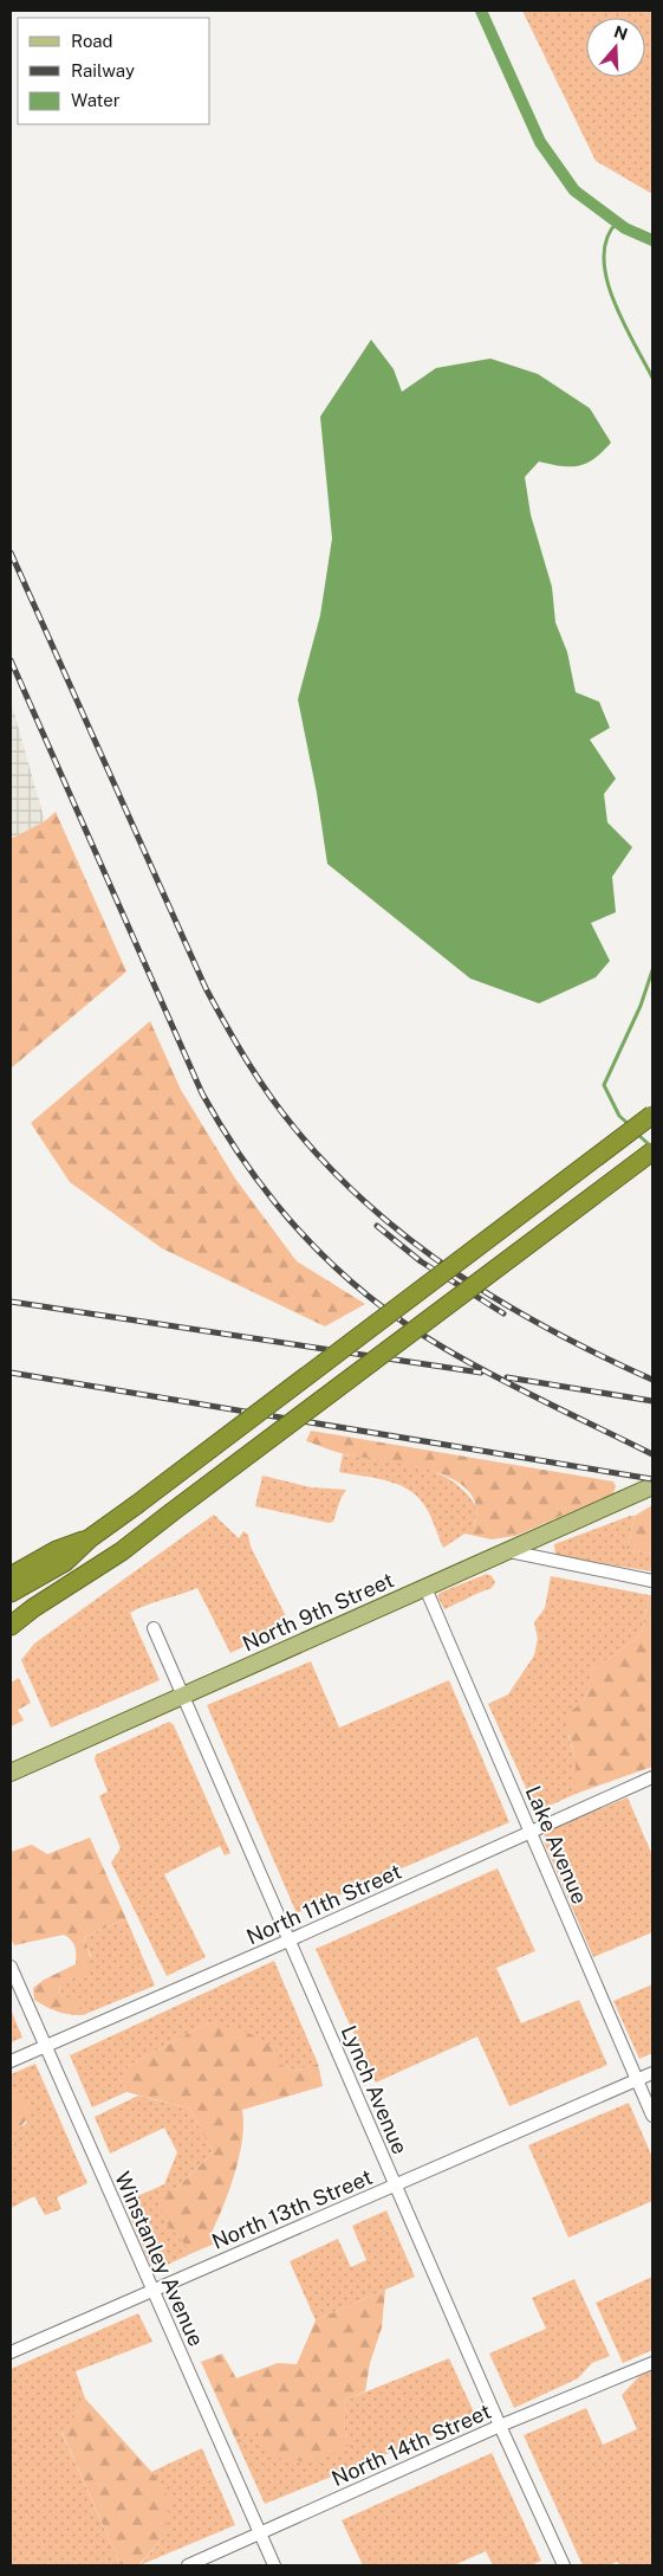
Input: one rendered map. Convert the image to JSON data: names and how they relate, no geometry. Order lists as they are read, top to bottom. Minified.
{"streets":{"main road":["North 9th Street"],"street":["Lake Avenue","North 11th Street","Lynch Avenue","North 13th Street","Winstanley Avenue","North 14th Street"]},"crossings":[["North 9th Street","Lake Avenue"],["North 9th Street","Lynch Avenue"],["Lake Avenue","North 11th Street"],["Lake Avenue","North 13th Street"],["North 11th Street","Lynch Avenue"],["North 11th Street","Winstanley Avenue"],["Lynch Avenue","North 13th Street"],["Lynch Avenue","North 14th Street"],["North 13th Street","Winstanley Avenue"],["Winstanley Avenue","North 14th Street"]],"legend":["Road","Railway","Water"],"north":"top"}
